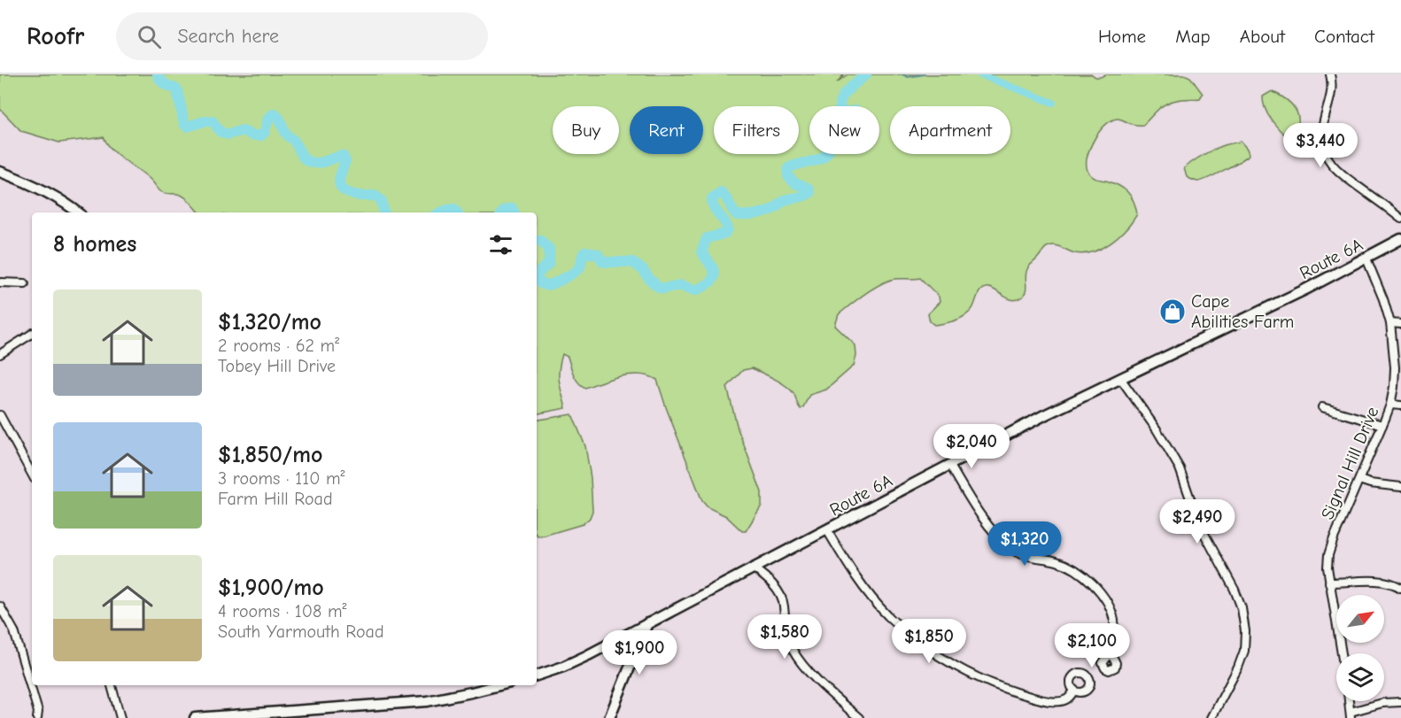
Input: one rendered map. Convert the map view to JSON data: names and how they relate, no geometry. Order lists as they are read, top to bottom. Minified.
{"streets":{"main road":["Route 6A"],"street":["Signal Hill Drive"]},"crossings":[["Route 6A","Signal Hill Drive"]],"places":{"shop":["Cape Abilities Farm"]},"north":"top right","page":{"header":"Roofr","search":"Search here","nav":["Home","Map","About","Contact"],"chip":["Buy","Rent","Filters","New","Apartment"],"price":["$3,440","$2,040","$2,490","$1,320","$1,580","$1,850","$2,100","$1,900"],"heading":"8 homes","list":[{"name":"$1,320/mo","note":"2 rooms · 62 m² · Tobey Hill Drive"},{"name":"$1,850/mo","note":"3 rooms · 110 m² · Farm Hill Road"},{"name":"$1,900/mo","note":"4 rooms · 108 m² · South Yarmouth Road"}]}}
